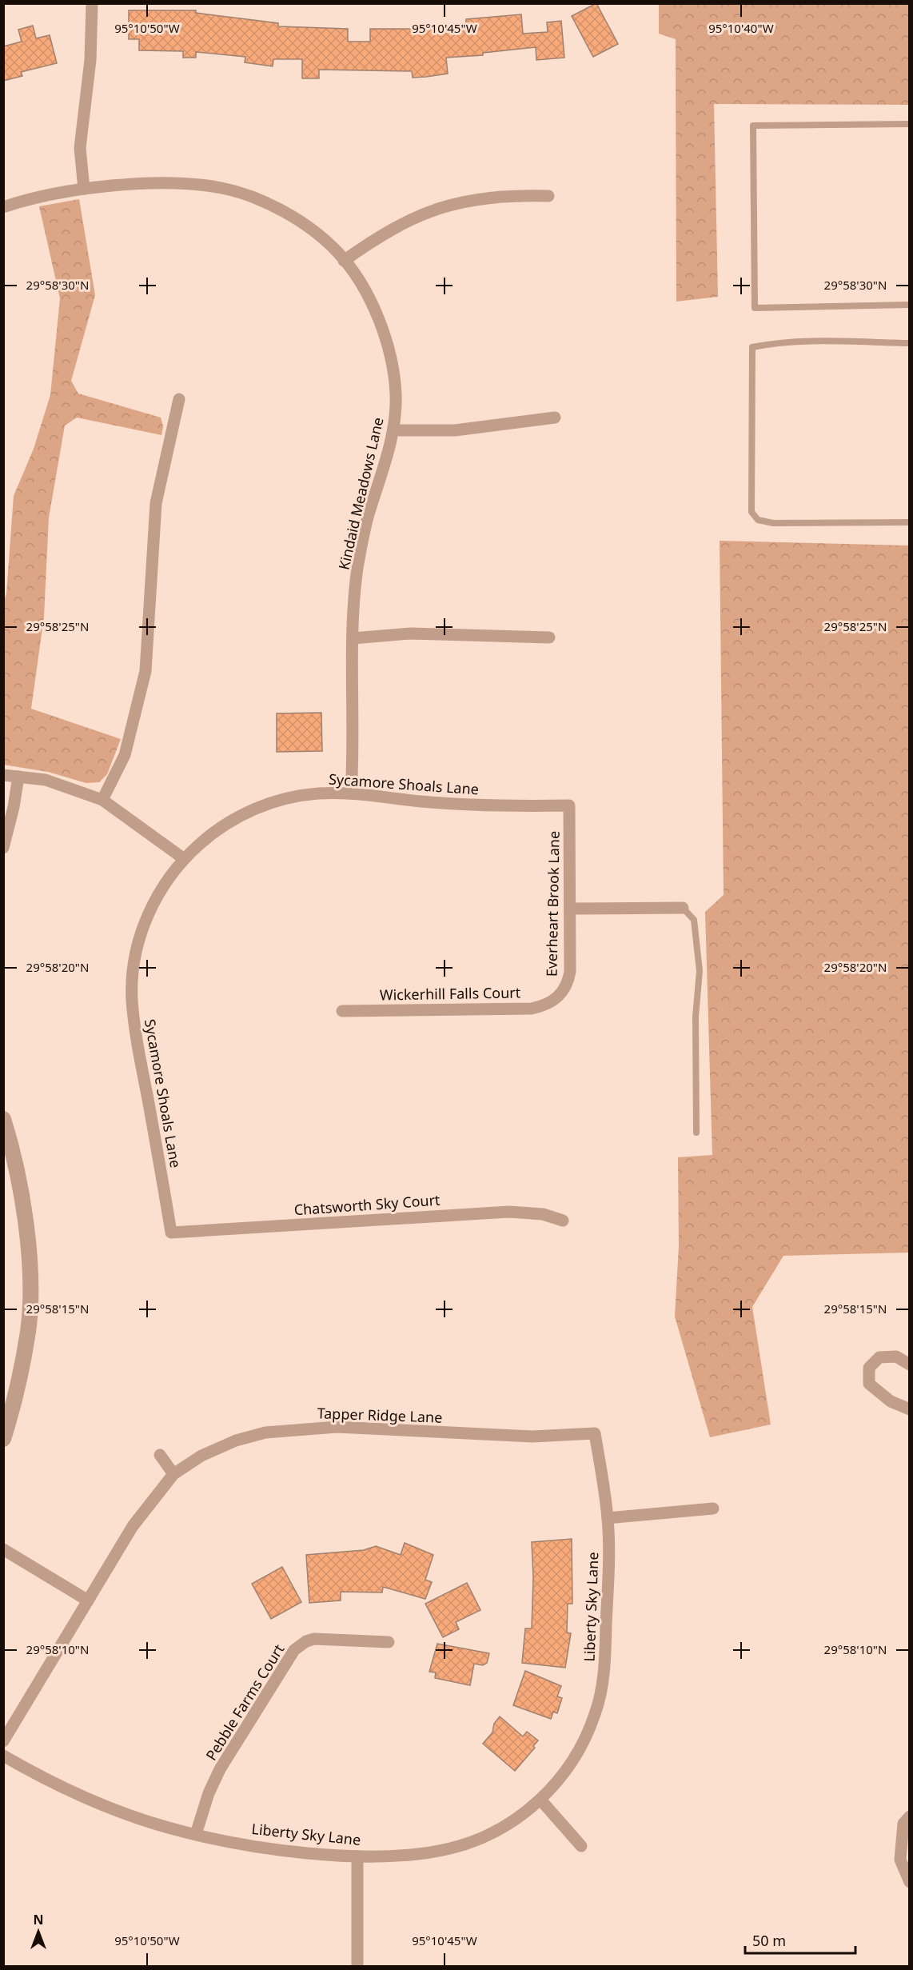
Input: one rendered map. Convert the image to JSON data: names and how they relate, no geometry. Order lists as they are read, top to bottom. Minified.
{"streets":{"street":["Kindaid Meadows Lane","Sycamore Shoals Lane","Everheart Brook Lane","Wickerhill Falls Court","Chatsworth Sky Court","Tapper Ridge Lane","Liberty Sky Lane","Pebble Farms Court"]},"crossings":[["Kindaid Meadows Lane","Sycamore Shoals Lane"],["Sycamore Shoals Lane","Everheart Brook Lane"],["Sycamore Shoals Lane","Chatsworth Sky Court"],["Everheart Brook Lane","Wickerhill Falls Court"],["Tapper Ridge Lane","Liberty Sky Lane"],["Liberty Sky Lane","Pebble Farms Court"]],"scale_bar":"50 m","north":"top","coordinates":["95°10'50\"W","95°10'45\"W","95°10'40\"W","29°58'30\"N","29°58'25\"N","29°58'20\"N","29°58'15\"N","29°58'10\"N"]}
